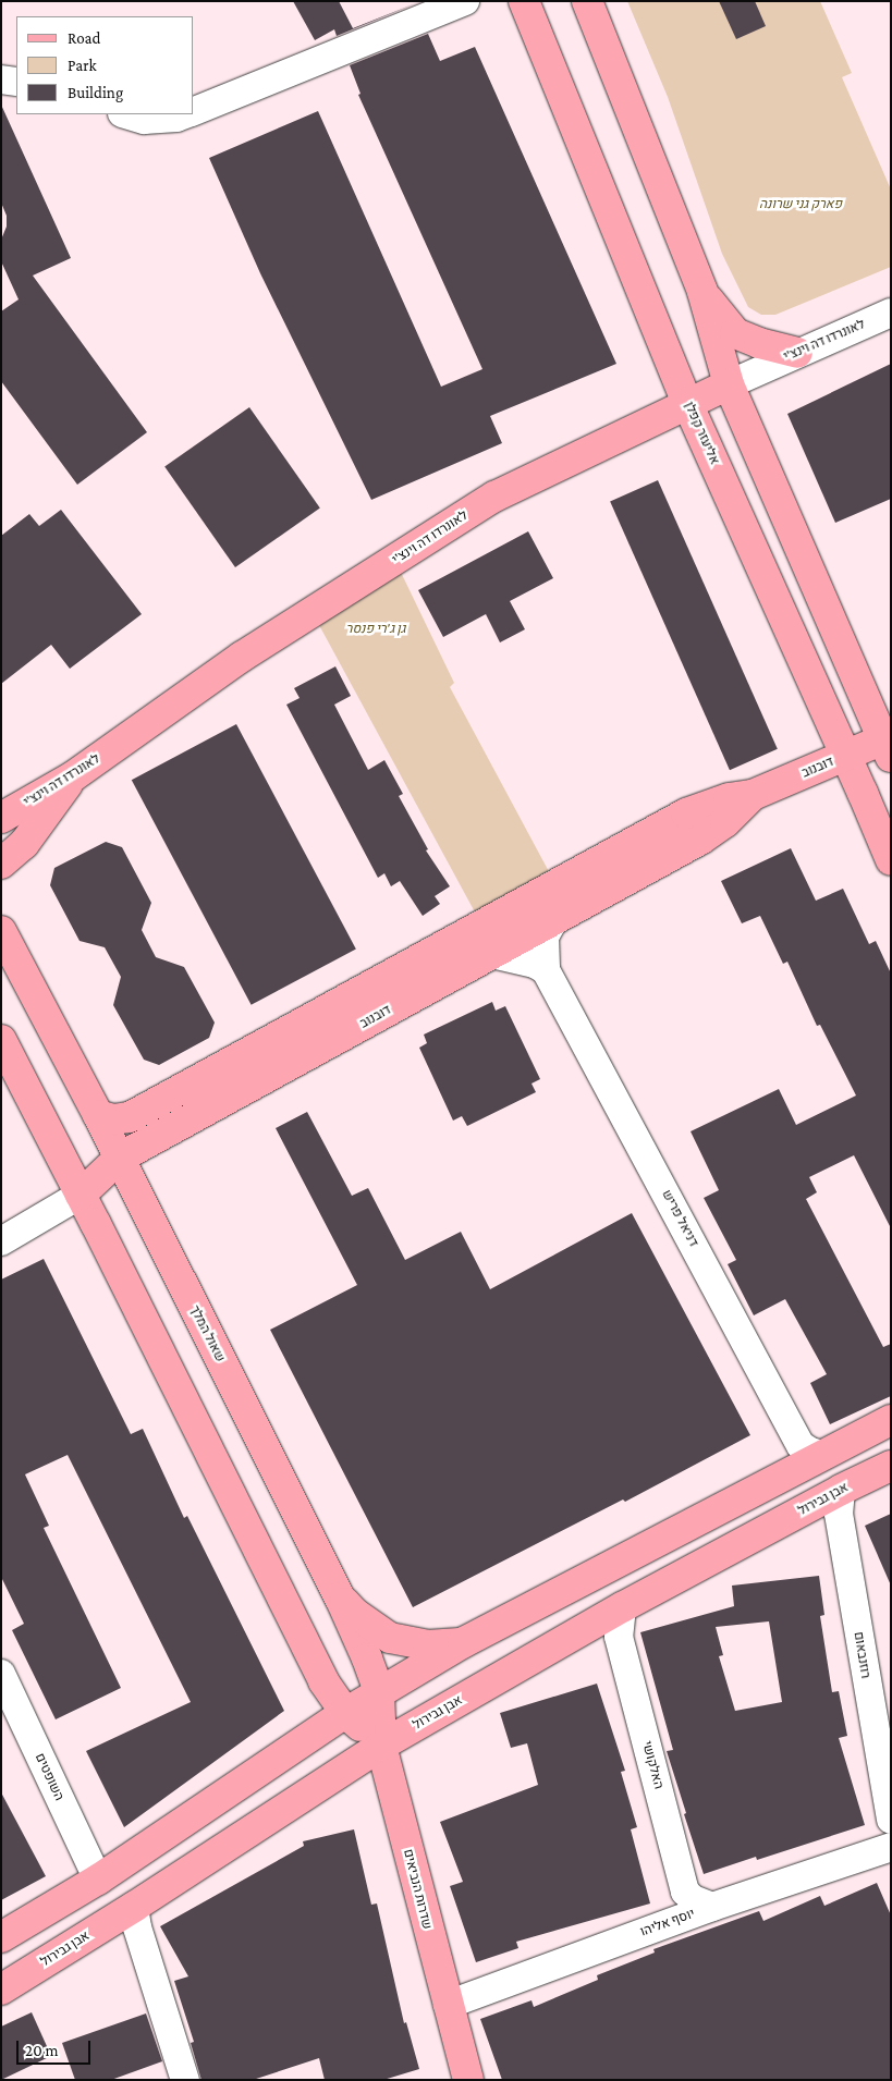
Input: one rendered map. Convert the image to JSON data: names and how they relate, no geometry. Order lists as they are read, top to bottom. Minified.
{"streets":{"street":["לאונרדו דה וינצ'י","אליעזר קפלן","דובנוב","דניאל פריש","שאול המלך","אבן גבירול","רוזנבאום","האלקושי","השופטים","שדרות הנביאים","יוסף אליהו"]},"crossings":[["לאונרדו דה וינצ'י","אליעזר קפלן"],["אליעזר קפלן","דובנוב"],["דובנוב","דניאל פריש"],["דובנוב","שאול המלך"],["שאול המלך","אבן גבירול"],["שאול המלך","שדרות הנביאים"],["אבן גבירול","רוזנבאום"],["אבן גבירול","האלקושי"],["אבן גבירול","שדרות הנביאים"],["האלקושי","יוסף אליהו"],["שדרות הנביאים","יוסף אליהו"]],"parks":["פארק גני שרונה","גן ג'רי פנסר"],"legend":["Road","Park","Building"],"scale_bar":"20 m"}
